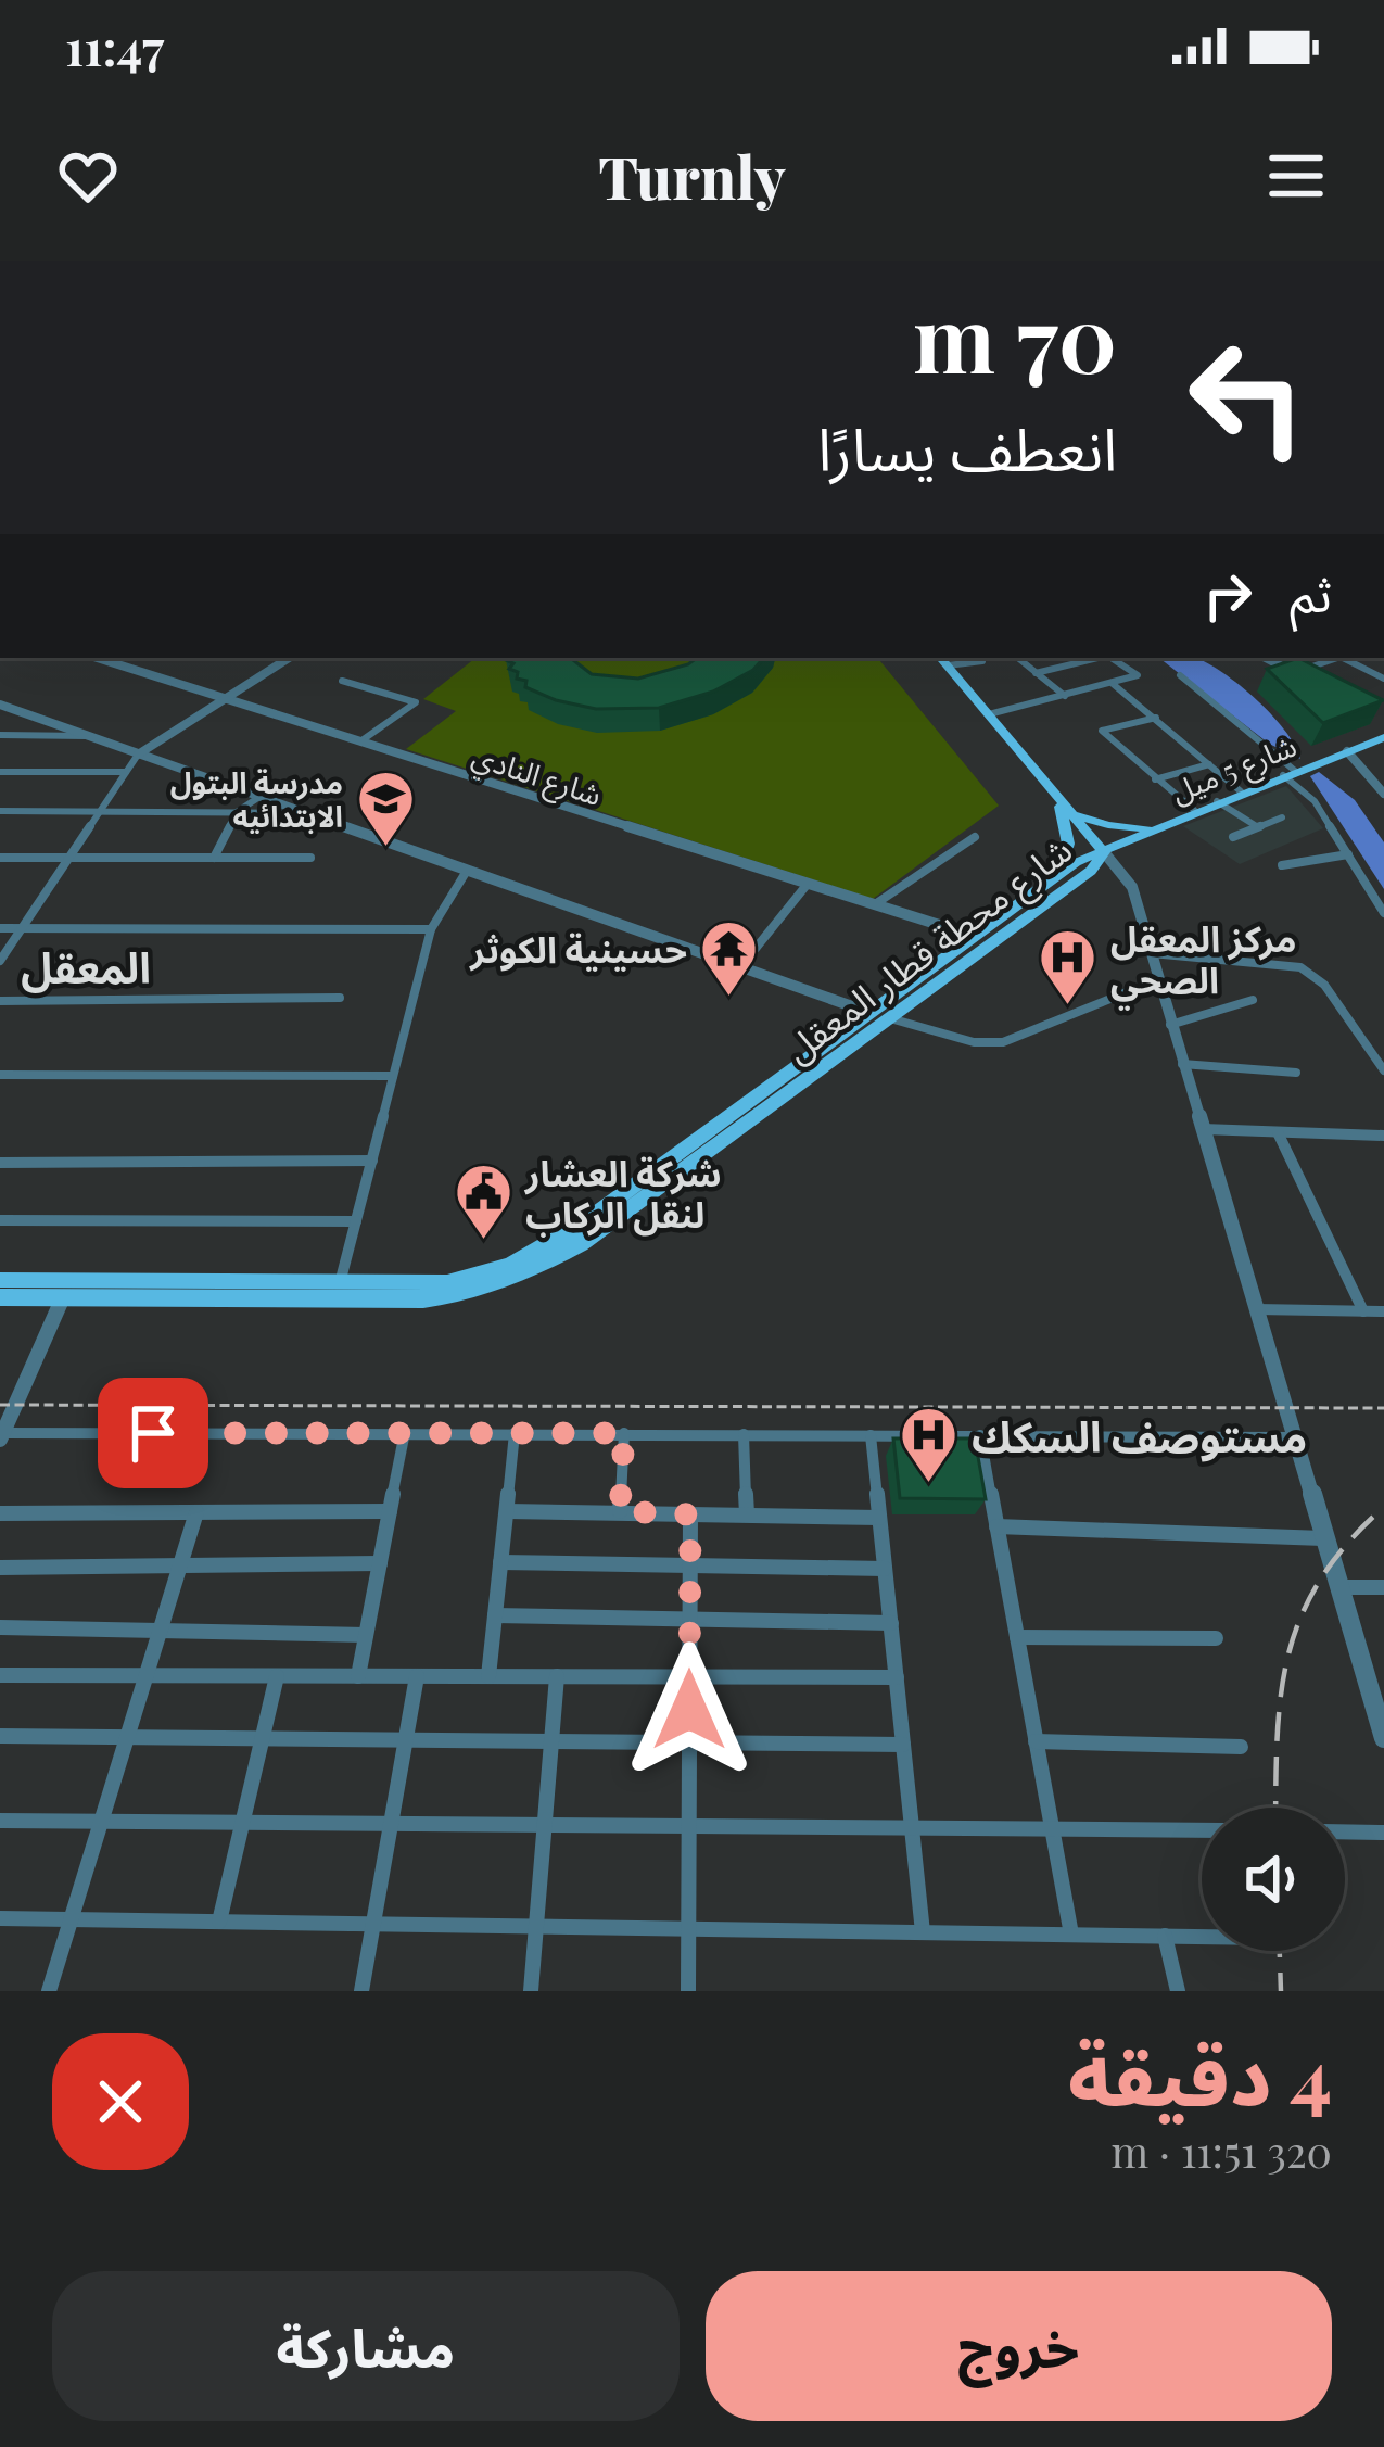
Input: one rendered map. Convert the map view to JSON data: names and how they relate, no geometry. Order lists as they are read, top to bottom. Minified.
{"streets":{"main road":["شارع 5 ميل","شارع محطة قطار المعقل"],"street":["شارع النادي"]},"crossings":[["شارع 5 ميل","شارع محطة قطار المعقل"],["شارع النادي","شارع محطة قطار المعقل"]],"districts":["المعقل"],"places":{"school or university":["مدرسة البتول الابتدائيه"],"temple":["حسينية الكوثر"],"hospital":["مركز المعقل الصحي","مستوصف السكك"],"public building":["شركة العشار لنقل الركاب"]},"page":{"status":"11:47","header":"Turnly","turn":["70 m","انعطف يسارًا"],"then":"ثم","heading":["4 دقيقة","320 m · 11:51"],"buttons":["خروج","مشاركة"]}}
